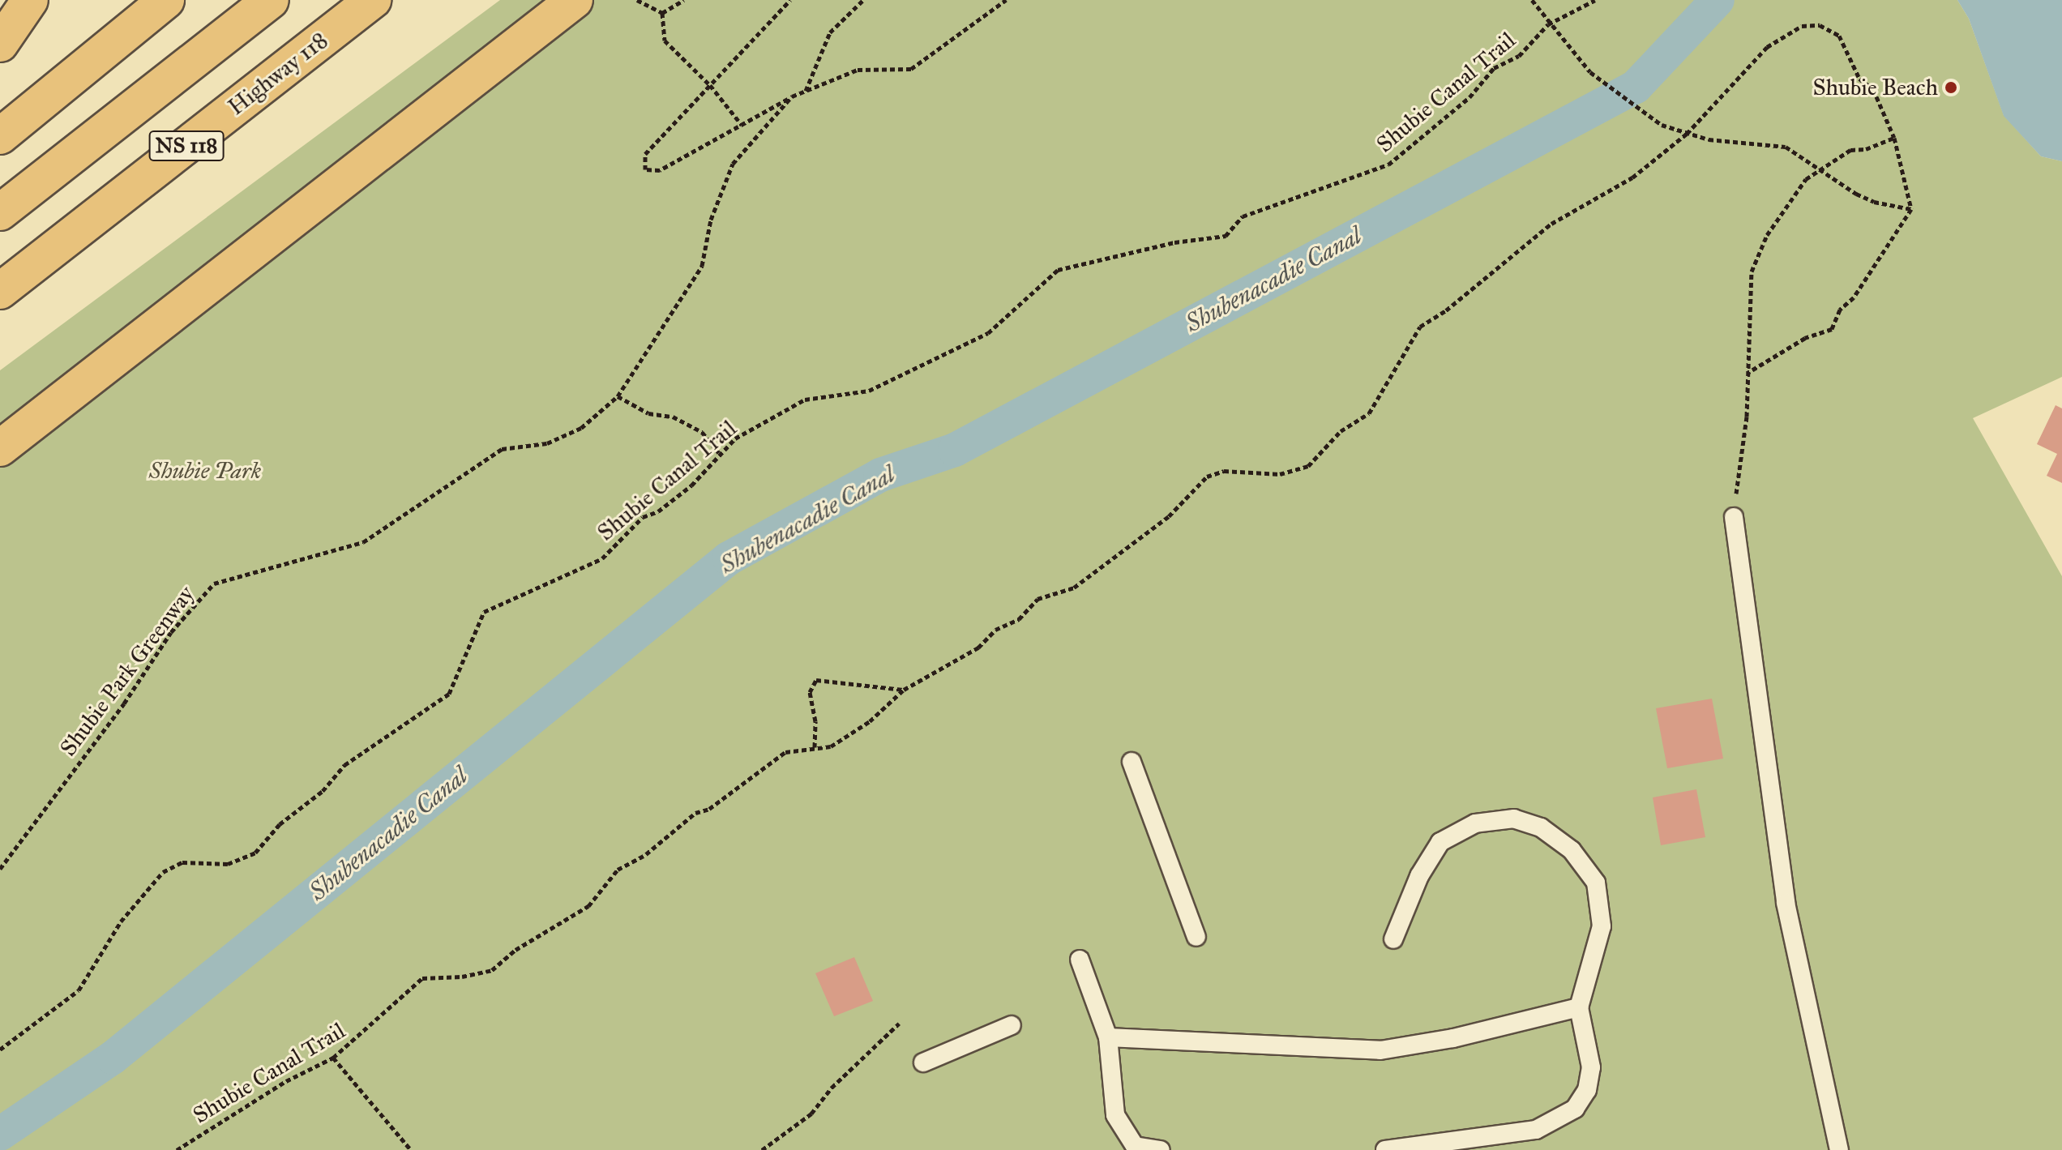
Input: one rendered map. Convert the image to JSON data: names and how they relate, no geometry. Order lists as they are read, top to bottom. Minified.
{"streets":{"highway":["Highway 118","NS 118"],"path":["Shubie Canal Trail","Shubie Park Greenway"]},"water":["Shubenacadie Canal"],"parks":["Shubie Park"],"places":["Shubie Beach"]}
